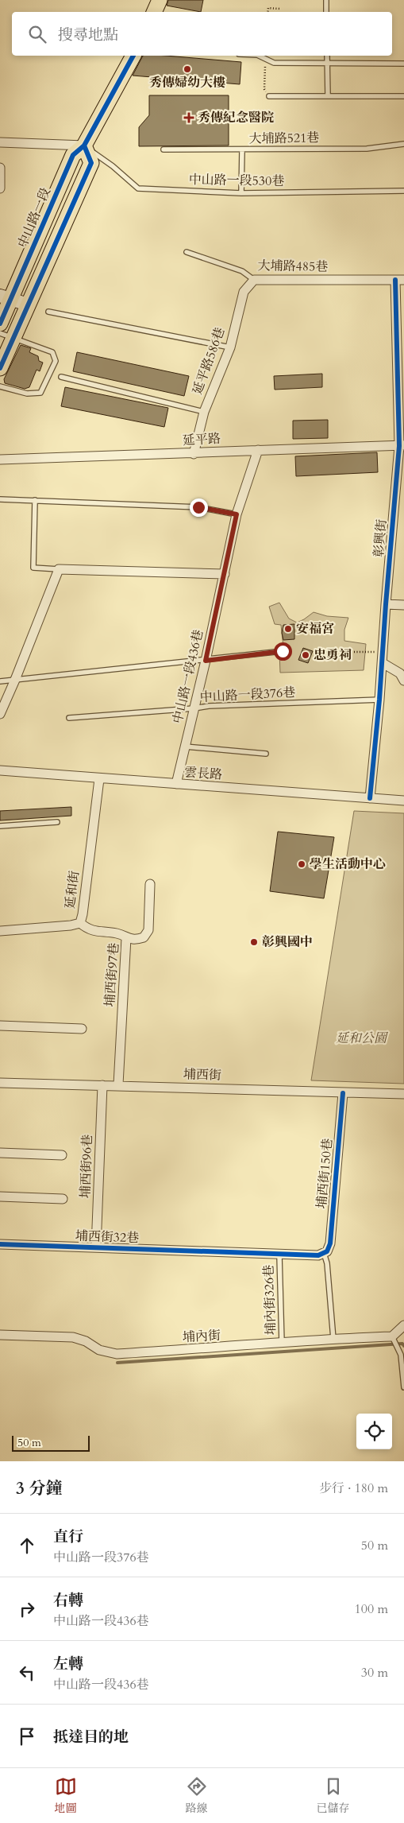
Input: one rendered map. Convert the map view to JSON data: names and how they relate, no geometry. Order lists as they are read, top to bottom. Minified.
{"streets":{"main road":["中山路一段"],"street":["大埔路485巷","延平路586巷","延平路","彰興街","中山路一段436巷","雲長路","延和街","埔西街97巷","埔西街","埔西街96巷","埔西街150巷","埔西街32巷","埔內街"],"lane":["大埔路521巷","中山路一段530巷","中山路一段376巷","埔內街326巷"]},"crossings":[["中山路一段530巷","中山路一段"],["大埔路485巷","延平路586巷"],["大埔路485巷","彰興街"],["延平路586巷","延平路"],["延平路","彰興街"],["延平路","中山路一段436巷"],["彰興街","中山路一段376巷"],["彰興街","雲長路"],["中山路一段436巷","中山路一段376巷"],["中山路一段436巷","雲長路"],["雲長路","延和街"],["埔西街97巷","埔西街"],["埔西街","埔西街96巷"],["埔西街","埔西街150巷"],["埔西街96巷","埔西街32巷"],["埔西街150巷","埔西街32巷"],["埔西街32巷","埔內街326巷"],["埔內街326巷","埔內街"]],"parks":["延和公園"],"places":{"other":["秀傳婦幼大樓","安福宮","忠勇祠","學生活動中心","彰興國中"],"health":["秀傳紀念醫院"]},"scale_bar":"50 m","page":{"search":"搜尋地點","scale":"50 m","heading":["3 分鐘","步行 · 180 m"],"list":[["直行","中山路一段376巷","50 m"],["右轉","中山路一段436巷","100 m"],["左轉","中山路一段436巷","30 m"],"抵達目的地"],"nav":["地圖","路線","已儲存"]}}
